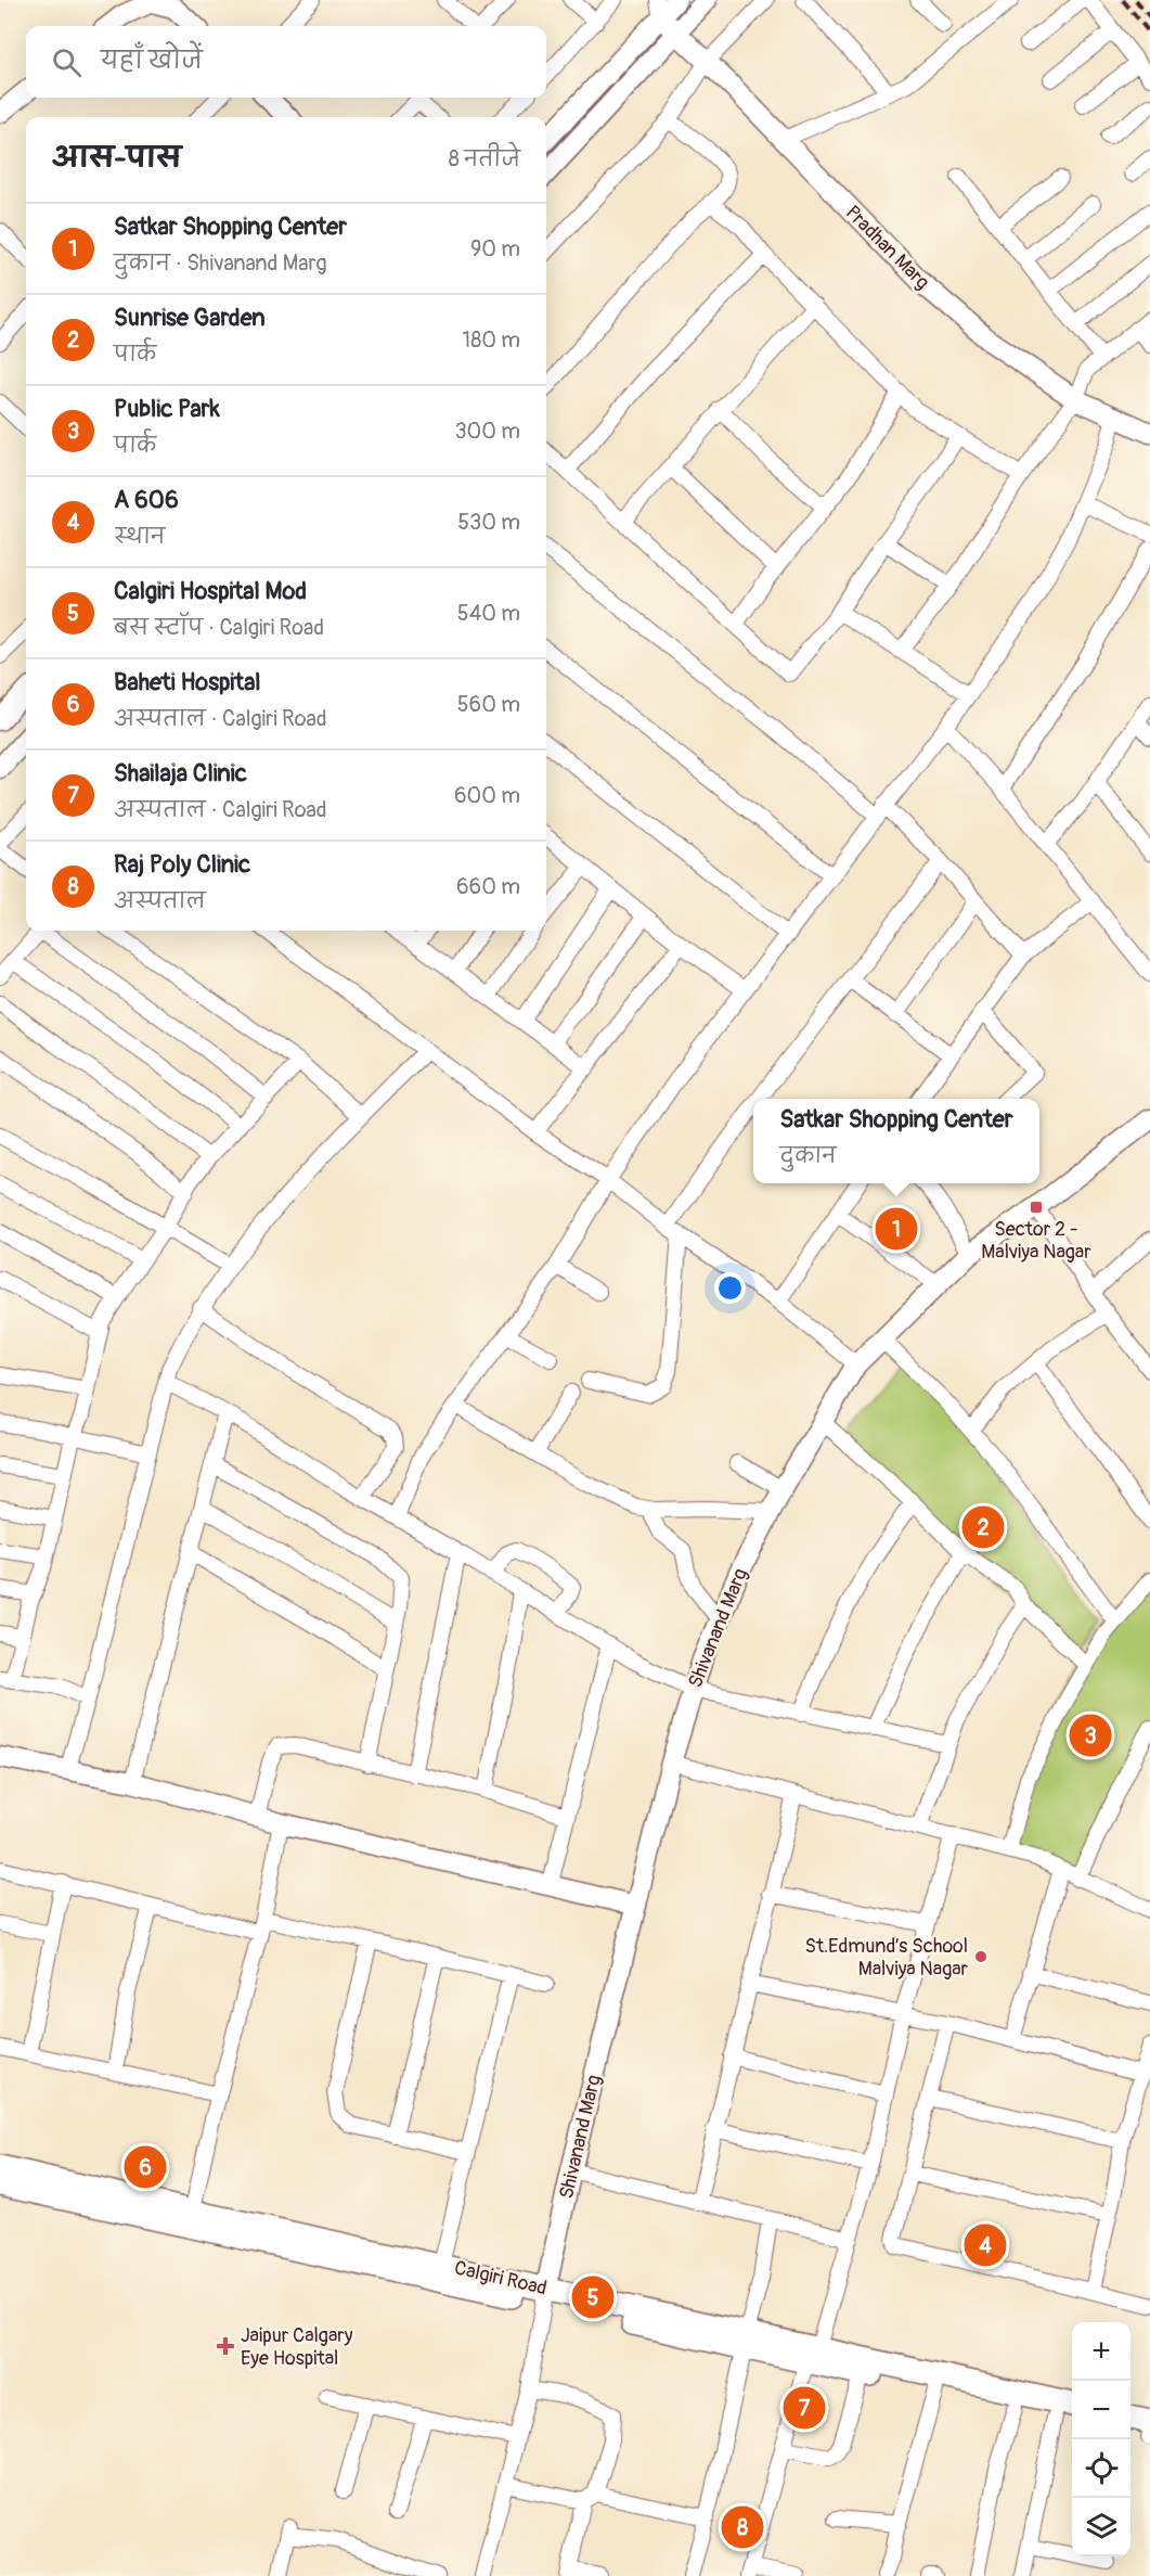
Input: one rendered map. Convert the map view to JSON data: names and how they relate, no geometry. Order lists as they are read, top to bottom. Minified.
{"streets":{"main road":["Calgiri Road"],"street":["Pradhan Marg","Shivanand Marg"]},"crossings":[["Shivanand Marg","Calgiri Road"]],"places":{"transit":["Sector 2 - Malviya Nagar"],"other":["St.Edmund’s School Malviya Nagar"],"health":["Jaipur Calgary Eye Hospital"]},"page":{"search":"यहाँ खोजें","heading":["आस-पास","8 नतीजे"],"list":[{"mark":"1","name":"Satkar Shopping Center","note":"दुकान · Shivanand Marg","value":"90 m"},{"mark":"2","name":"Sunrise Garden","note":"पार्क","value":"180 m"},{"mark":"3","name":"Public Park","note":"पार्क","value":"300 m"},{"mark":"4","name":"A 606","note":"स्थान","value":"530 m"},{"mark":"5","name":"Calgiri Hospital Mod","note":"बस स्टॉप · Calgiri Road","value":"540 m"},{"mark":"6","name":"Baheti Hospital","note":"अस्पताल · Calgiri Road","value":"560 m"},{"mark":"7","name":"Shailaja Clinic","note":"अस्पताल · Calgiri Road","value":"600 m"},{"mark":"8","name":"Raj Poly Clinic","note":"अस्पताल","value":"660 m"}],"popup":["Satkar Shopping Center","दुकान"],"pins":["1","2","3","6","4","5","7","8"],"map_buttons":["+","−"]}}
